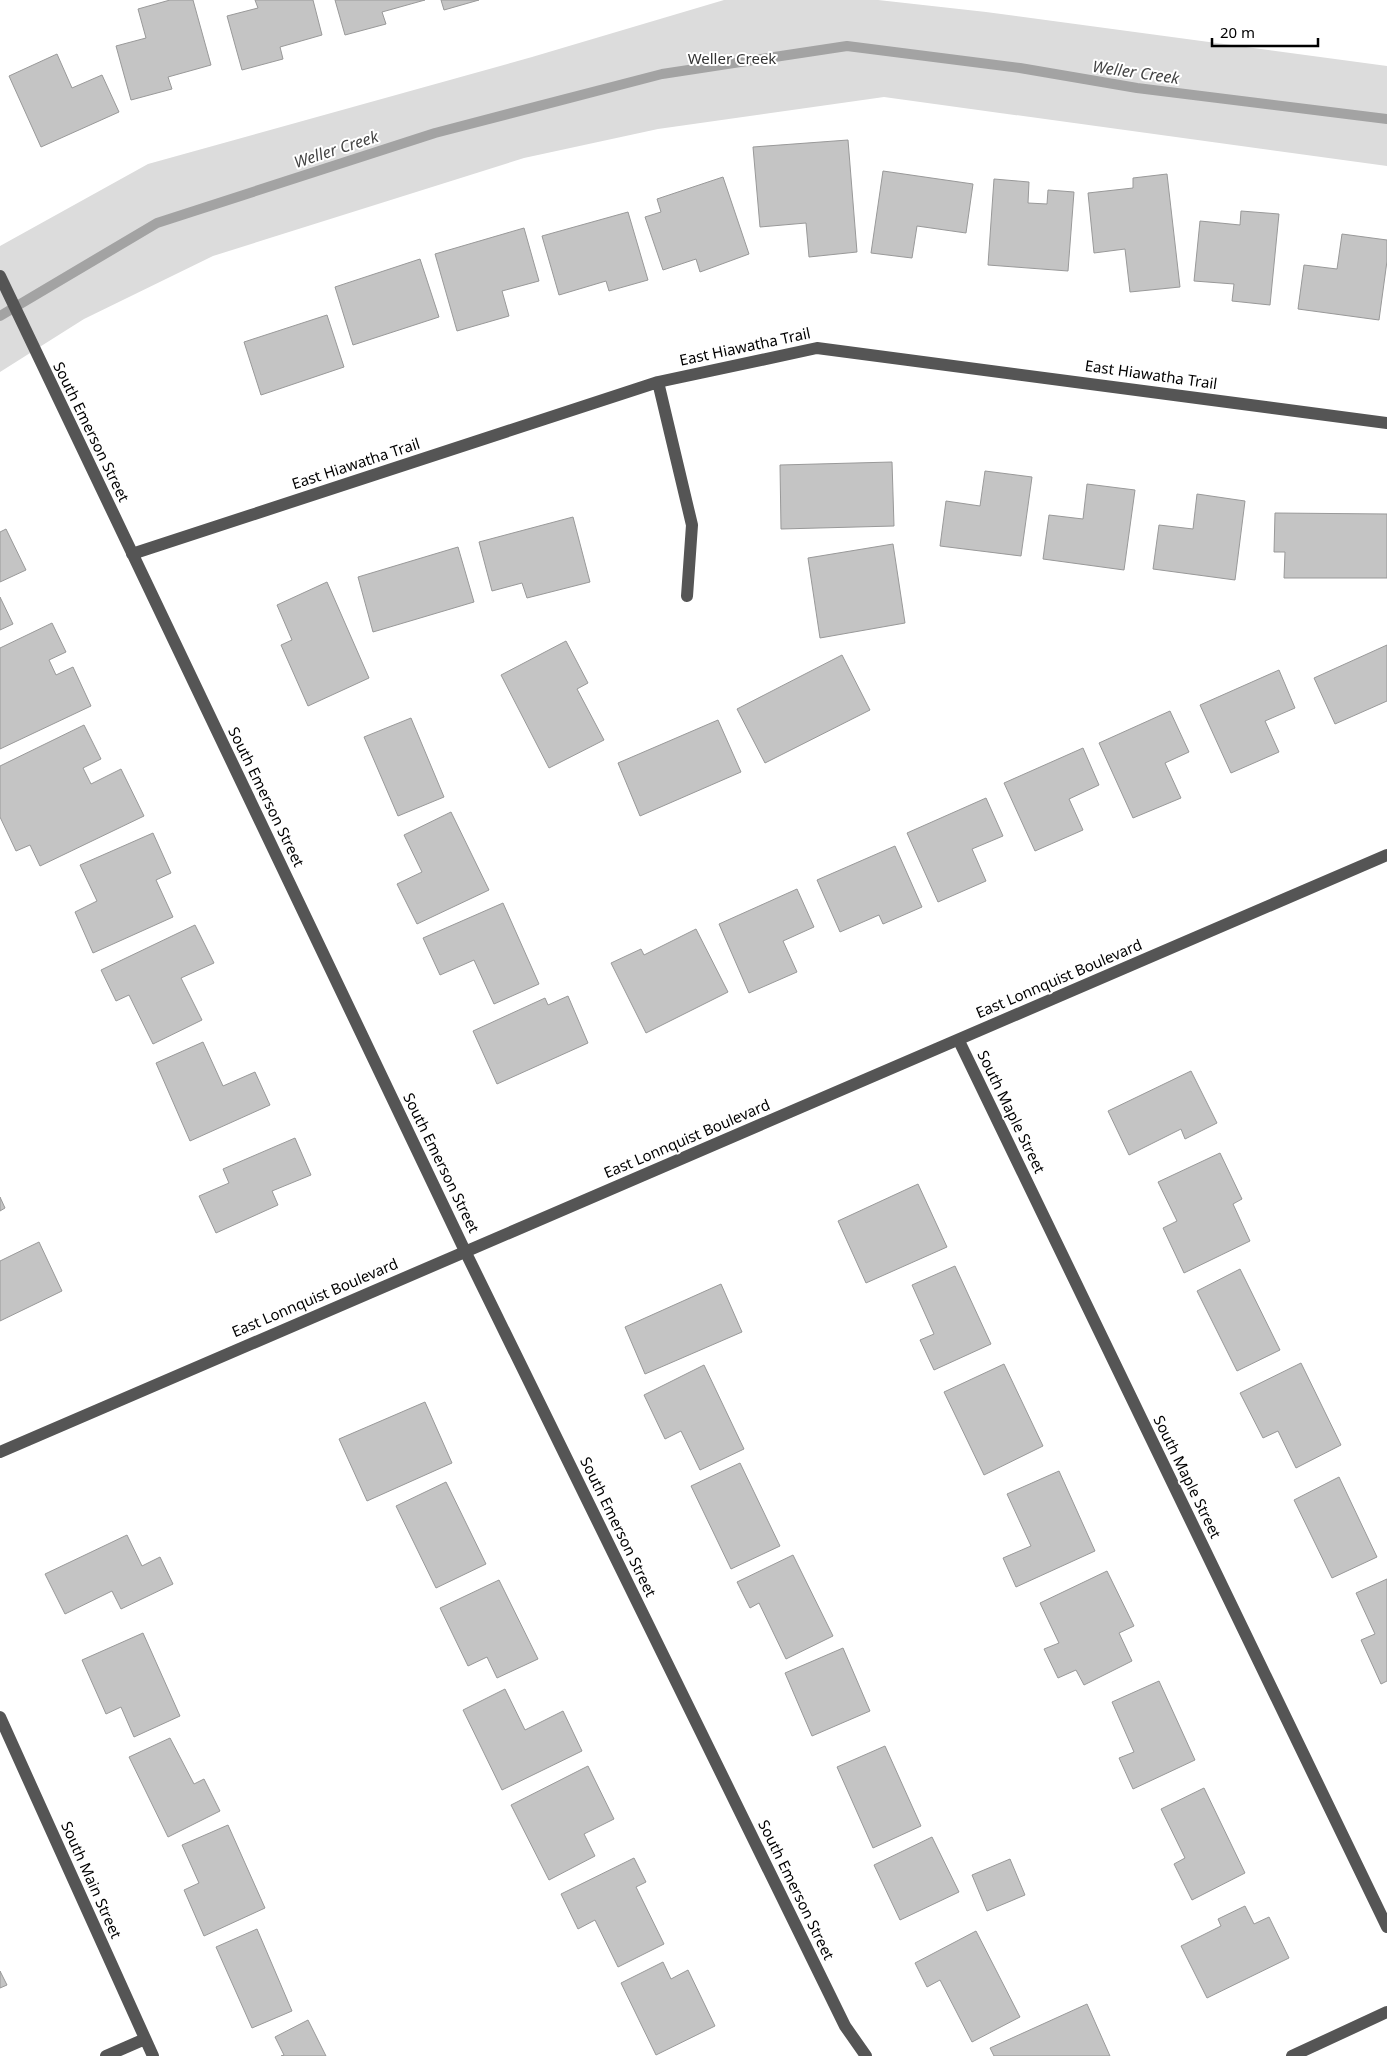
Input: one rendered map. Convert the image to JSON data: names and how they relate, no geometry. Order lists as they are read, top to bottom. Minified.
{"streets":{"street":["East Hiawatha Trail","South Emerson Street","East Lonnquist Boulevard","South Maple Street","South Main Street"]},"crossings":[["East Hiawatha Trail","South Emerson Street"],["South Emerson Street","East Lonnquist Boulevard"],["East Lonnquist Boulevard","South Maple Street"]],"water":["Weller Creek"],"parks":["Weller Creek"],"scale_bar":"20 m"}
